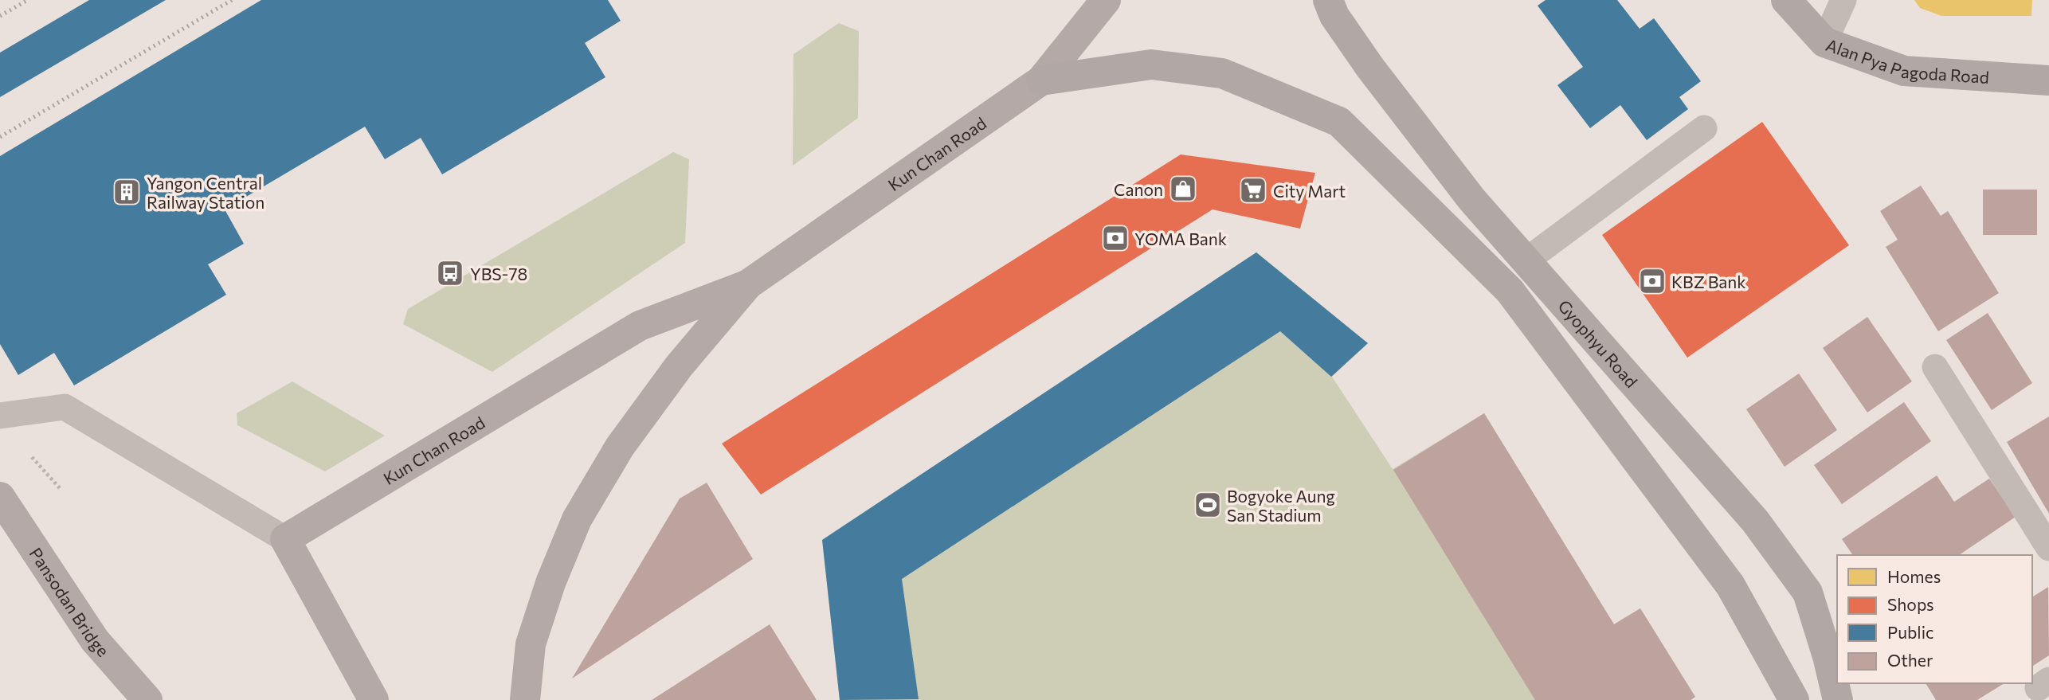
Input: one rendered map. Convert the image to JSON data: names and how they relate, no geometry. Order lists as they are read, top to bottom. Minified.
{"streets":{"main road":["Alan Pya Pagoda Road","Kun Chan Road","Gyophyu Road","Pansodan Bridge"]},"places":{"shop":["Canon"],"supermarket":["City Mart"],"building":["Yangon Central Railway Station"],"bank":["YOMA Bank","KBZ Bank"],"bus stop":["YBS-78"],"sports":["Bogyoke Aung San Stadium"]},"legend":["Homes","Shops","Public","Other"]}
